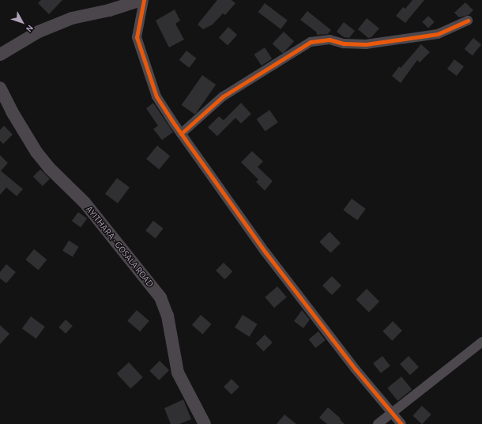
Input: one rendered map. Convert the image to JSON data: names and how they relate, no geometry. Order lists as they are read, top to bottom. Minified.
{"streets":{"main road":["AYITHARA - GOSALA ROAD"]},"north":"bottom right"}
